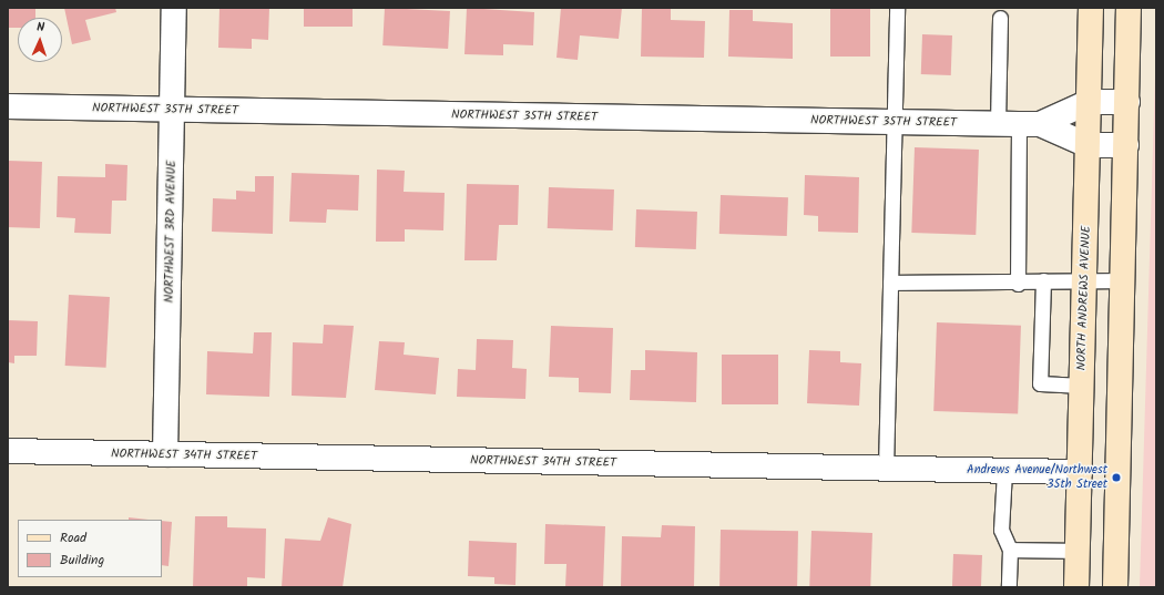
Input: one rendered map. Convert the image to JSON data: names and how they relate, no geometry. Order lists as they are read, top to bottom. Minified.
{"streets":{"main road":["NORTH ANDREWS AVENUE"],"street":["NORTHWEST 35TH STREET","NORTHWEST 3RD AVENUE","NORTHWEST 34TH STREET"]},"crossings":[["NORTHWEST 35TH STREET","NORTHWEST 3RD AVENUE"],["NORTHWEST 35TH STREET","NORTH ANDREWS AVENUE"],["NORTHWEST 3RD AVENUE","NORTHWEST 34TH STREET"],["NORTH ANDREWS AVENUE","NORTHWEST 34TH STREET"]],"places":["Andrews Avenue/Northwest 35th Street"],"legend":["Road","Building"],"north":"top"}
